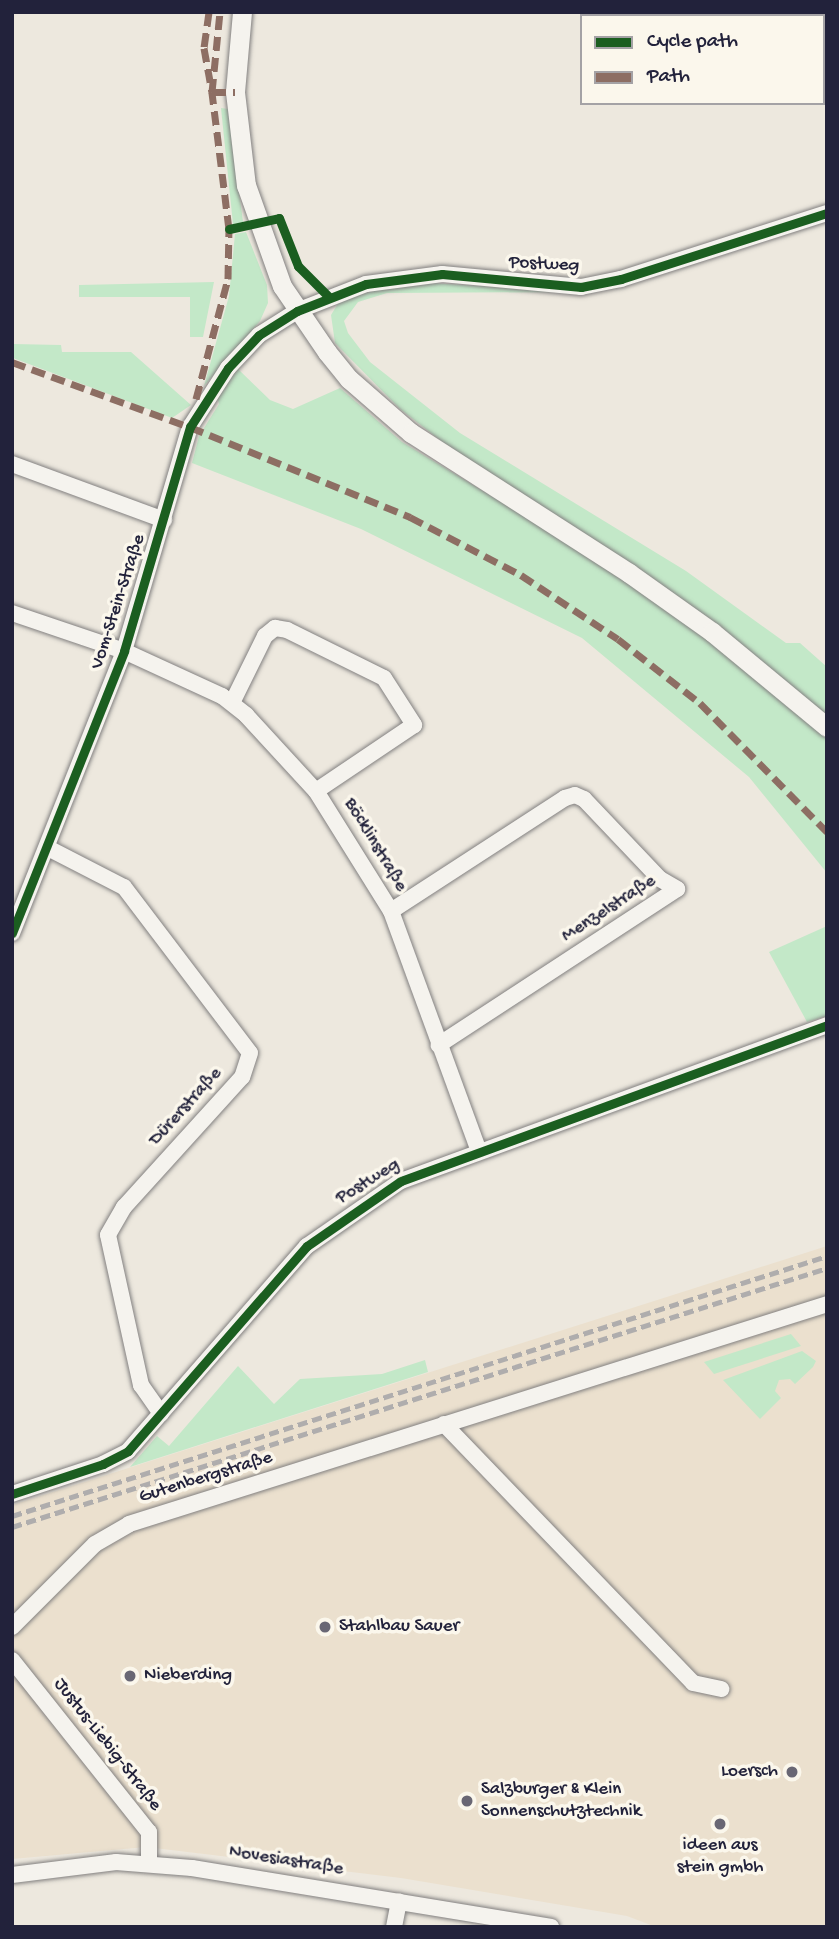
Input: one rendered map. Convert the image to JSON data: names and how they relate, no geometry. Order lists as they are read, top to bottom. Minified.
{"streets":{"street":["Postweg","Vom-Stein-Straße","Böcklinstraße","Menzelstraße","Dürerstraße","Gutenbergstraße","Justus-Liebig-Straße","Novesiastraße"]},"crossings":[["Postweg","Vom-Stein-Straße"],["Postweg","Böcklinstraße"],["Postweg","Dürerstraße"],["Vom-Stein-Straße","Böcklinstraße"],["Vom-Stein-Straße","Dürerstraße"],["Böcklinstraße","Menzelstraße"],["Justus-Liebig-Straße","Novesiastraße"]],"places":["Stahlbau Sauer","Nieberding","Loersch","Salzburger & Klein Sonnenschutztechnik","ideen aus stein gmbh"],"legend":["Cycle path","Path"]}
